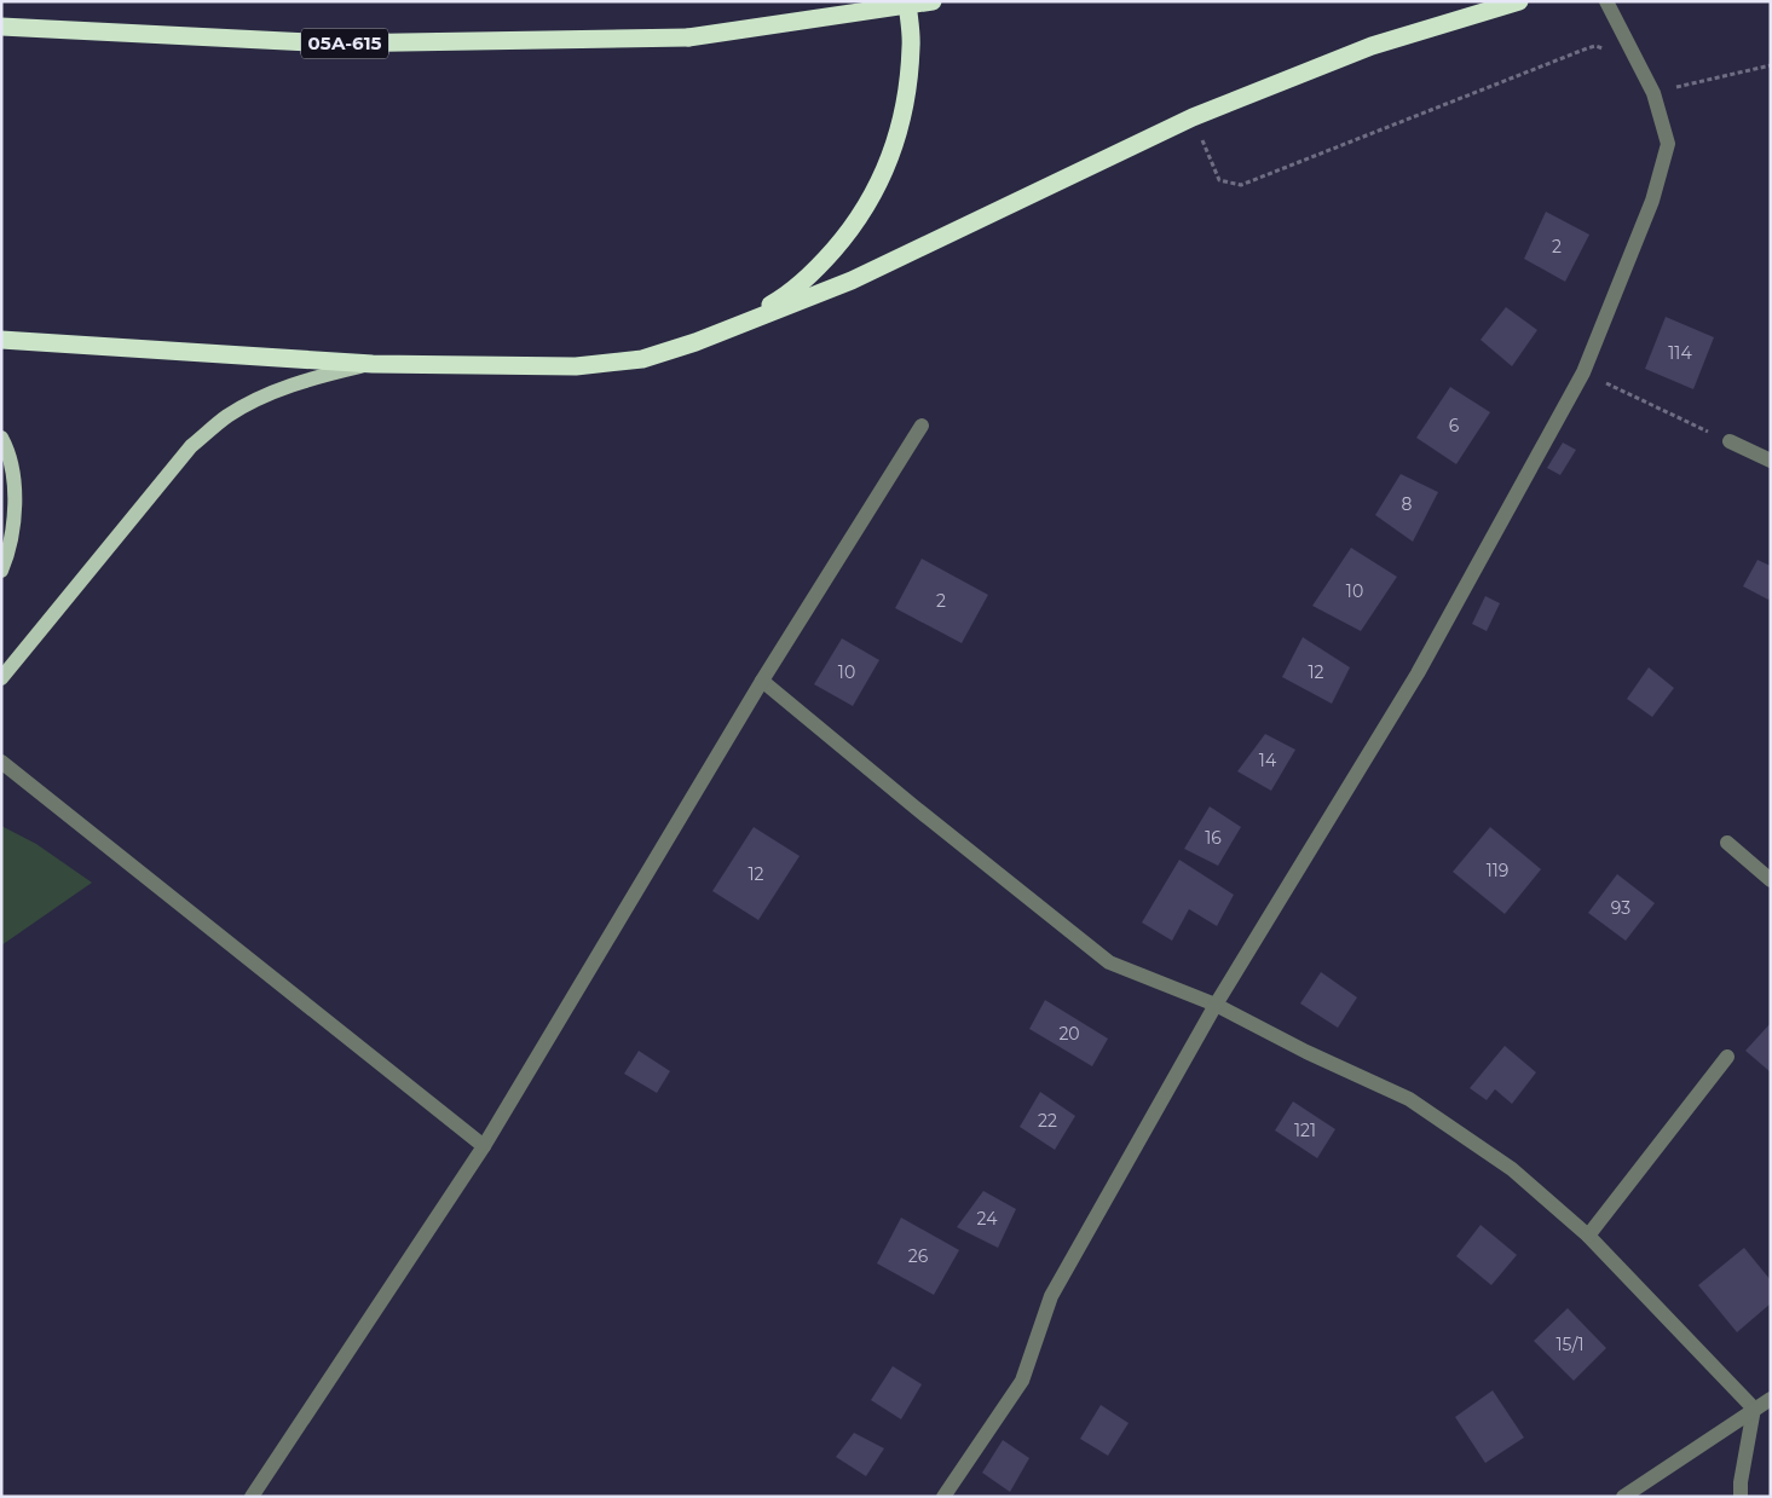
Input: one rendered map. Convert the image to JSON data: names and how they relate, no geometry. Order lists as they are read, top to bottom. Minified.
{"streets":{"highway":["05А-615"]},"house_numbers":["2","114","6","8","10","2","10","12","14","16","119","12","93","20","22","121","24","26","15/1"]}
